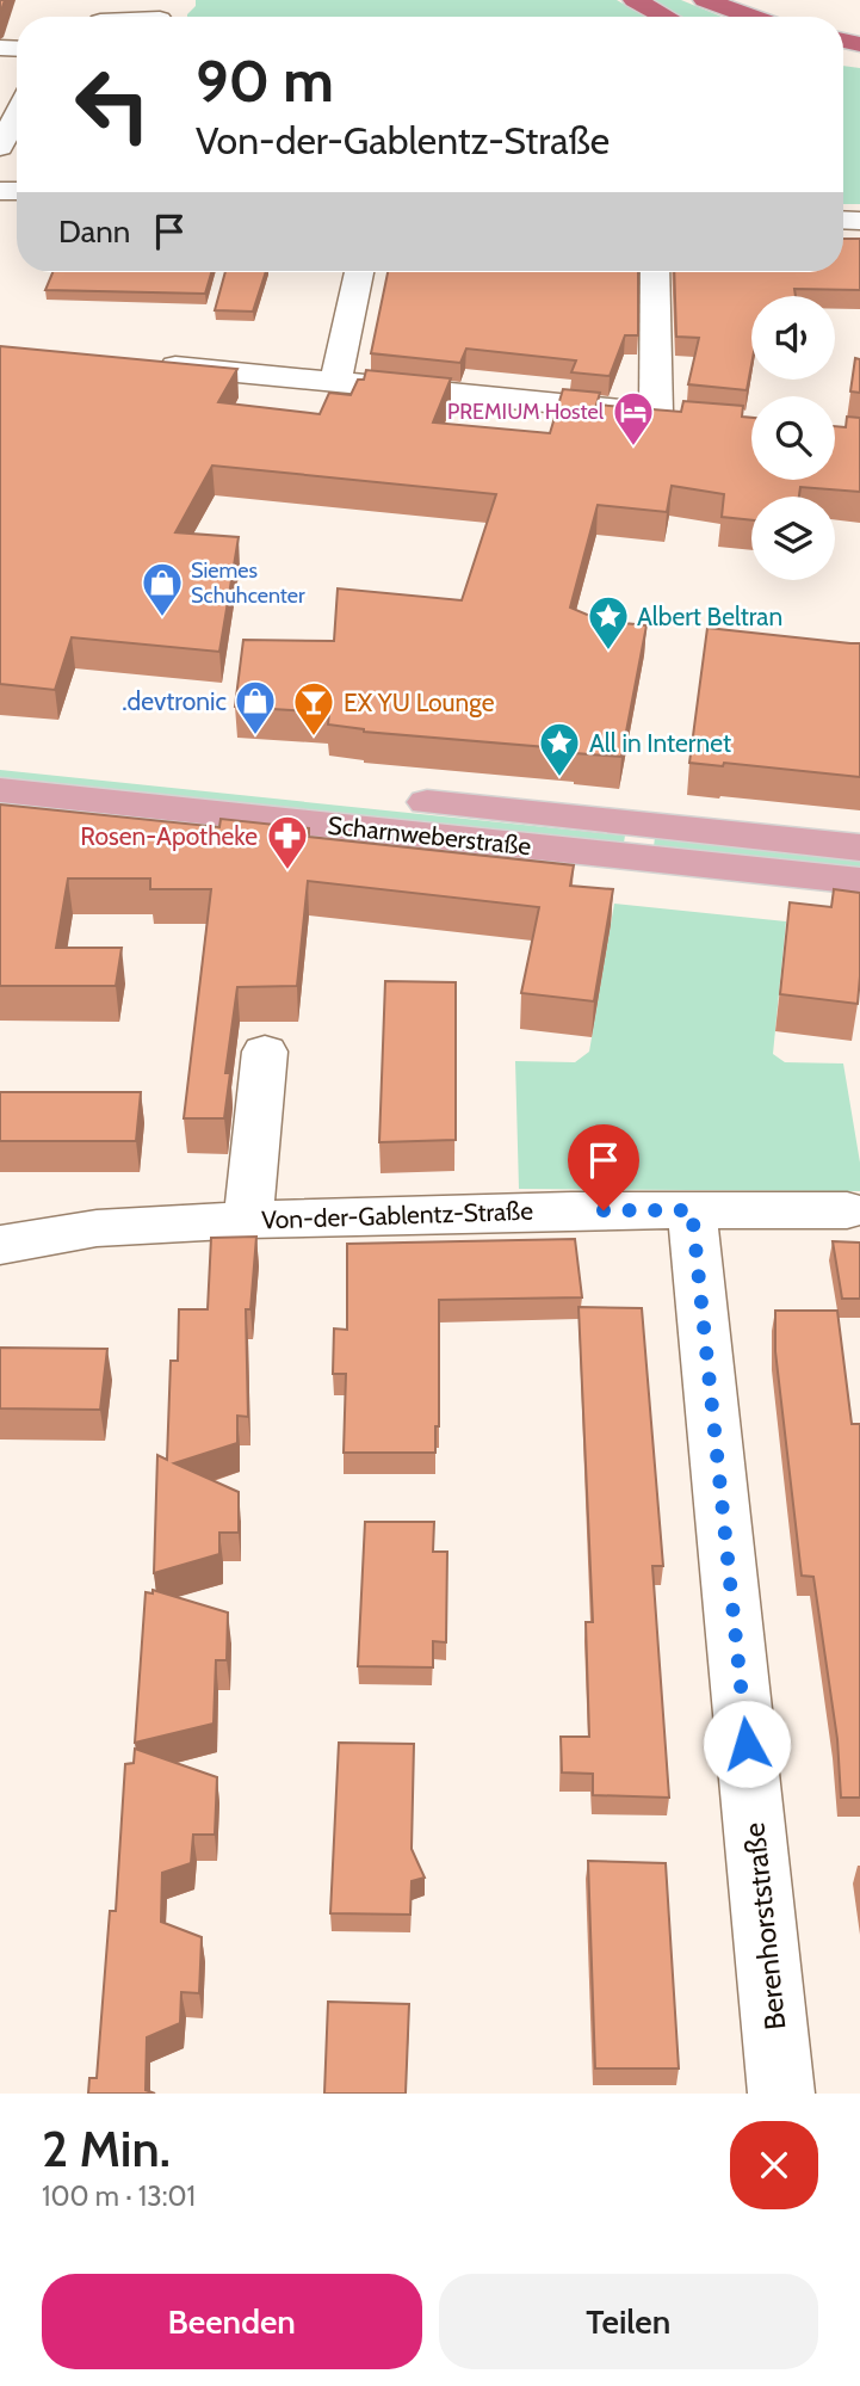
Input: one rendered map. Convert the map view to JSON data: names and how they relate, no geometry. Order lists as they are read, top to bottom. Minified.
{"streets":{"main road":["Scharnweberstraße"],"street":["Von-der-Gablentz-Straße","Berenhorststraße"]},"crossings":[["Von-der-Gablentz-Straße","Berenhorststraße"]],"places":{"hotel":["PREMIUM Hostel"],"shop":["Siemes Schuhcenter",".devtronic"],"place":["Albert Beltran","All in Internet"],"bar":["EX YU Lounge"],"pharmacy":["Rosen-Apotheke"]},"page":{"turn":["90 m","Von-der-Gablentz-Straße"],"then":"Dann","heading":["2 Min.","100 m · 13:01"],"buttons":["Beenden","Teilen"]}}
